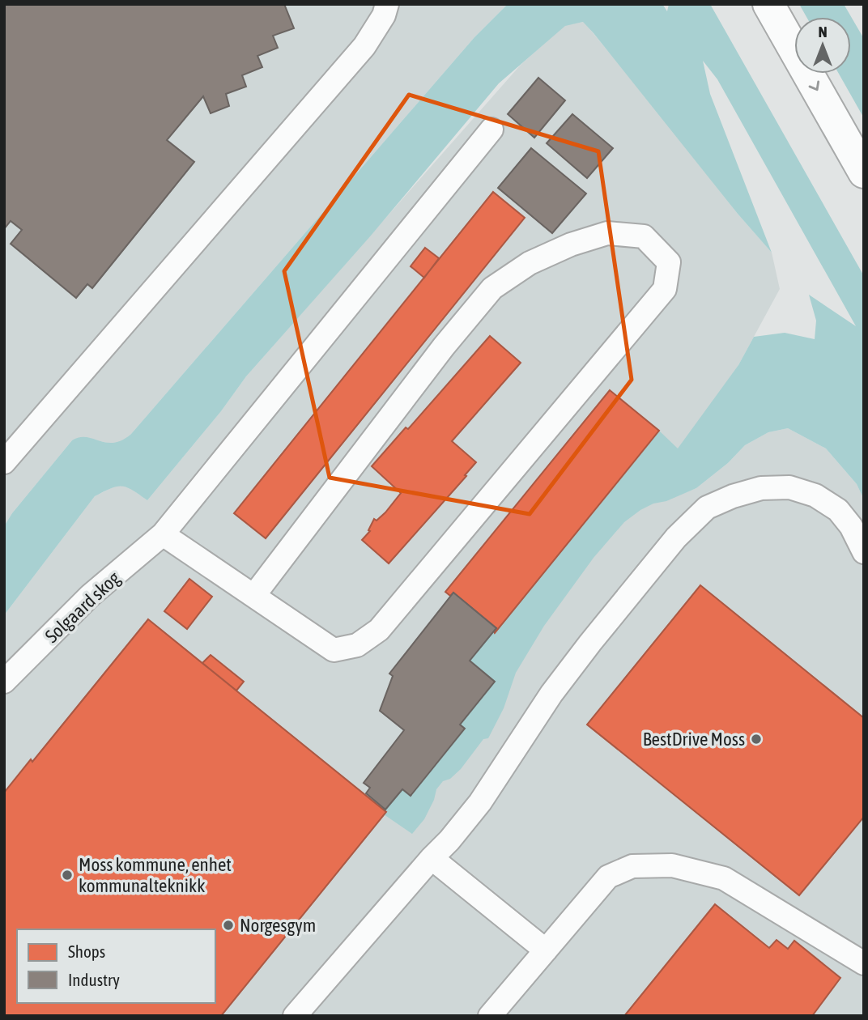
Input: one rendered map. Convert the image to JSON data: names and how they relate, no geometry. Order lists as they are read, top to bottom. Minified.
{"streets":{"lane":["Solgaard skog"]},"places":["BestDrive Moss","Moss kommune, enhet kommunalteknikk","Norgesgym"],"legend":["Shops","Industry"],"north":"top"}
